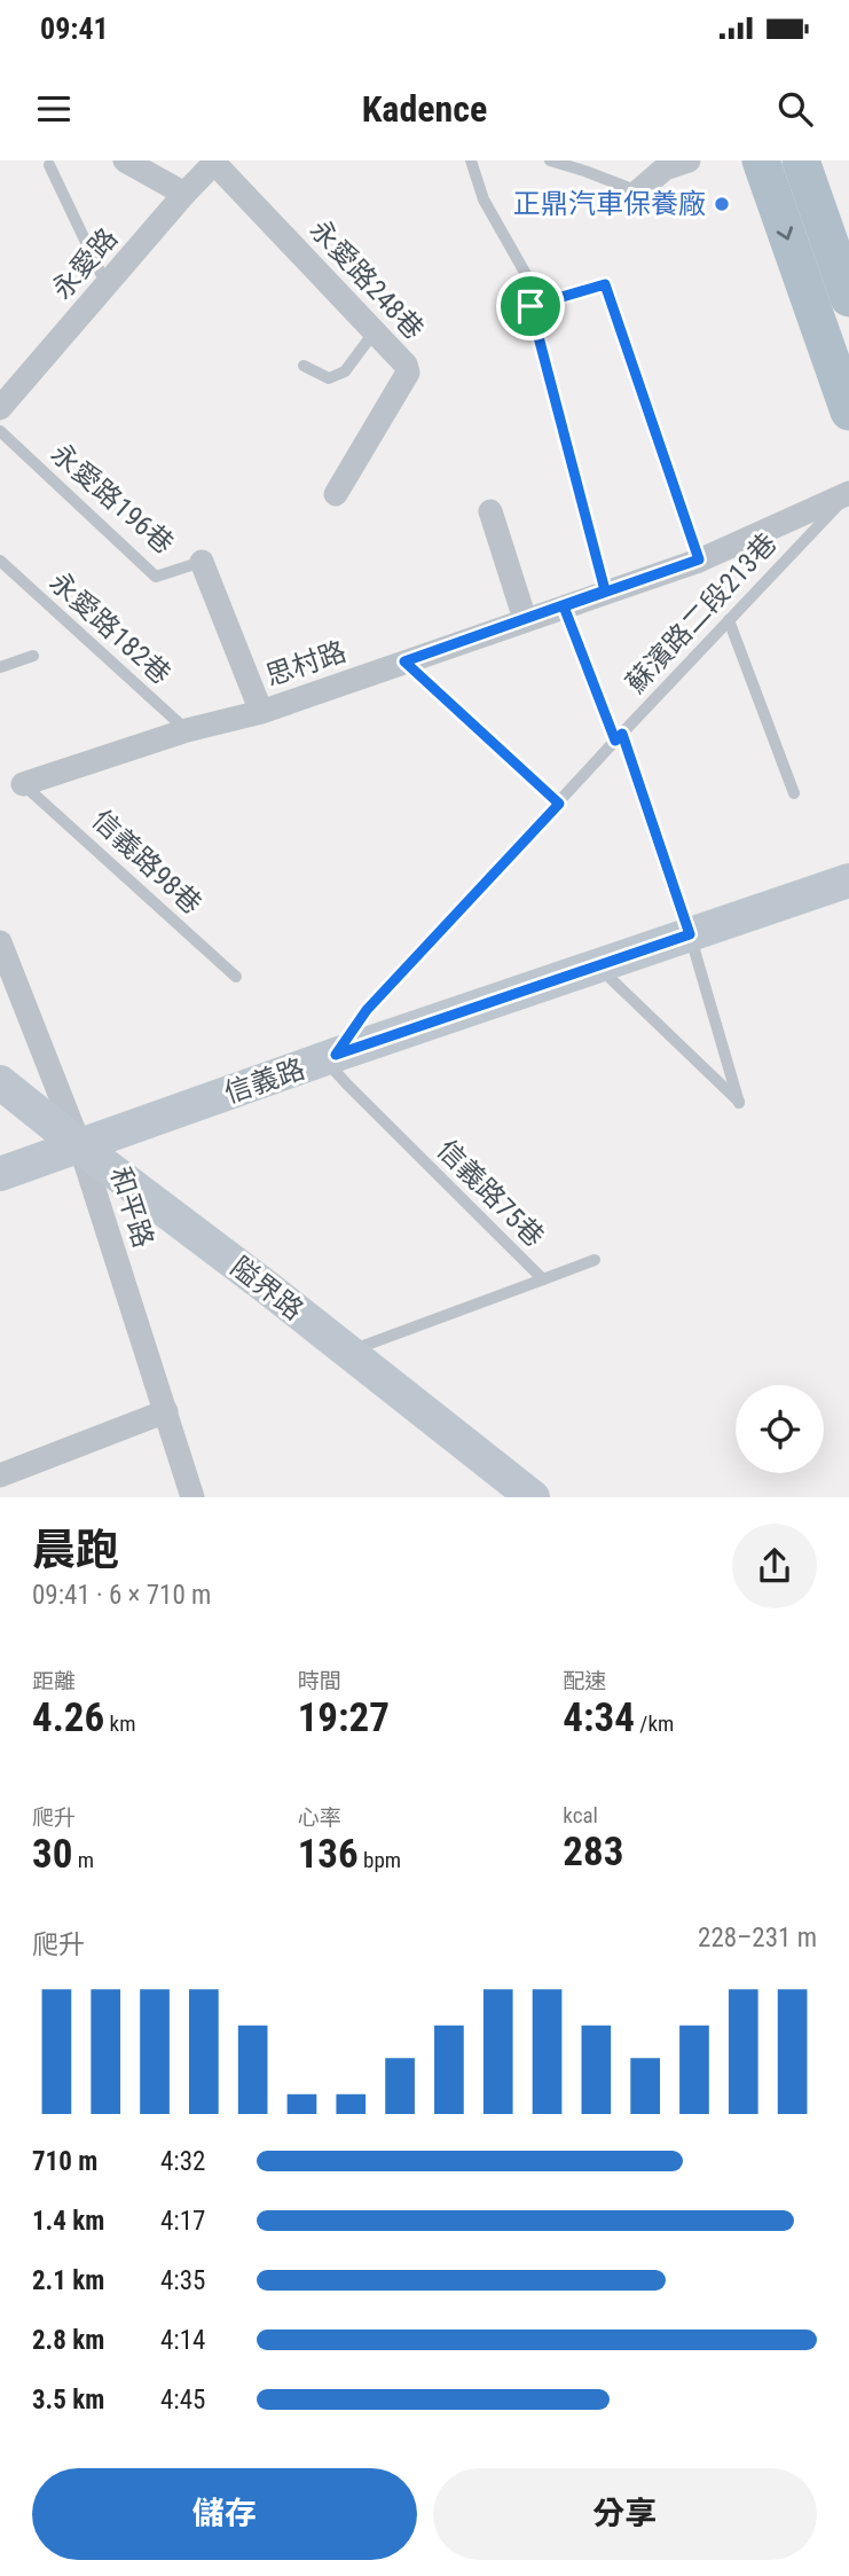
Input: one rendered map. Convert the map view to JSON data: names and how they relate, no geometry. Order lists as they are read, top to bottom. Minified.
{"streets":{"street":["永愛路","永愛路248巷","思村路","信義路","和平路","隘界路"],"lane":["永愛路196巷","蘇濱路二段213巷","永愛路182巷","信義路98巷","信義路75巷"]},"crossings":[["永愛路","永愛路248巷"],["蘇濱路二段213巷","思村路"],["蘇濱路二段213巷","信義路"],["蘇濱路二段213巷","信義路75巷"],["永愛路182巷","思村路"],["思村路","信義路98巷"],["信義路","信義路75巷"],["信義路","和平路"],["信義路","隘界路"],["信義路75巷","隘界路"],["和平路","隘界路"]],"places":["正鼎汽車保養廠"],"page":{"status":"09:41","header":"Kadence","heading":["晨跑","09:41 · 6 × 710 m"],"stats":[["距離","4.26 km"],["時間","19:27"],["配速","4:34 /km"],["爬升","30 m"],["心率","136 bpm"],["kcal","283"]],"chart":["爬升","228–231 m"],"list":[{"name":"710 m","note":"4:32"},{"name":"1.4 km","note":"4:17"},{"name":"2.1 km","note":"4:35"},{"name":"2.8 km","note":"4:14"},{"name":"3.5 km","note":"4:45"}],"buttons":["儲存","分享"]}}
